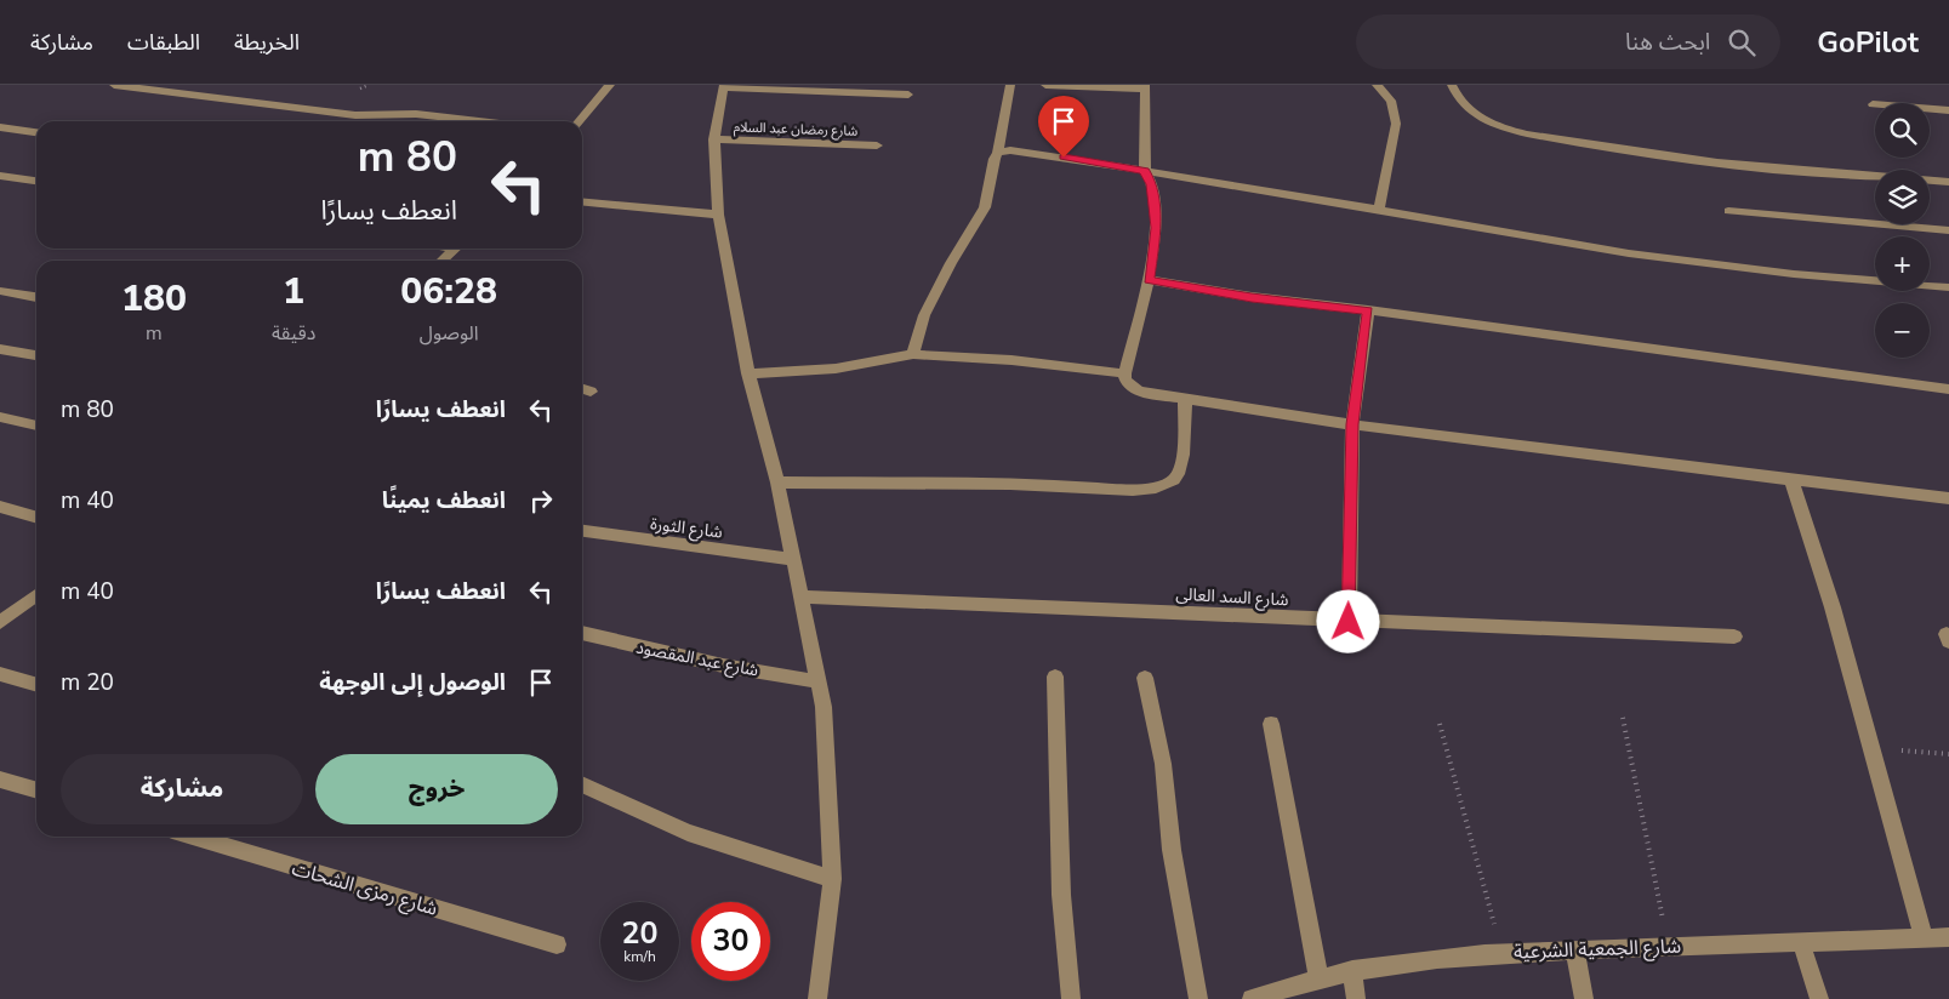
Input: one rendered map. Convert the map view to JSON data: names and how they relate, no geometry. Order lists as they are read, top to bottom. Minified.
{"streets":{"street":["شارع رمضان عبد السلام","شارع الثورة","شارع السد العالى","شارع عبد المقصود","شارع رمزى الشحات","شارع الجمعية الشرعية"]},"page":{"header":"GoPilot","search":"ابحث هنا","nav":["الخريطة","الطبقات","مشاركة"],"map_buttons":["+","−"],"turn":["80 m","انعطف يسارًا"],"eta":["06:28","الوصول","1","دقيقة","180","m"],"list":[{"name":"انعطف يسارًا","value":"80 m"},{"name":"انعطف يمينًا","value":"40 m"},{"name":"انعطف يسارًا","value":"40 m"},{"name":"الوصول إلى الوجهة","value":"20 m"}],"buttons":["خروج","مشاركة"],"speed":"20 km/h","limit":"30"}}
